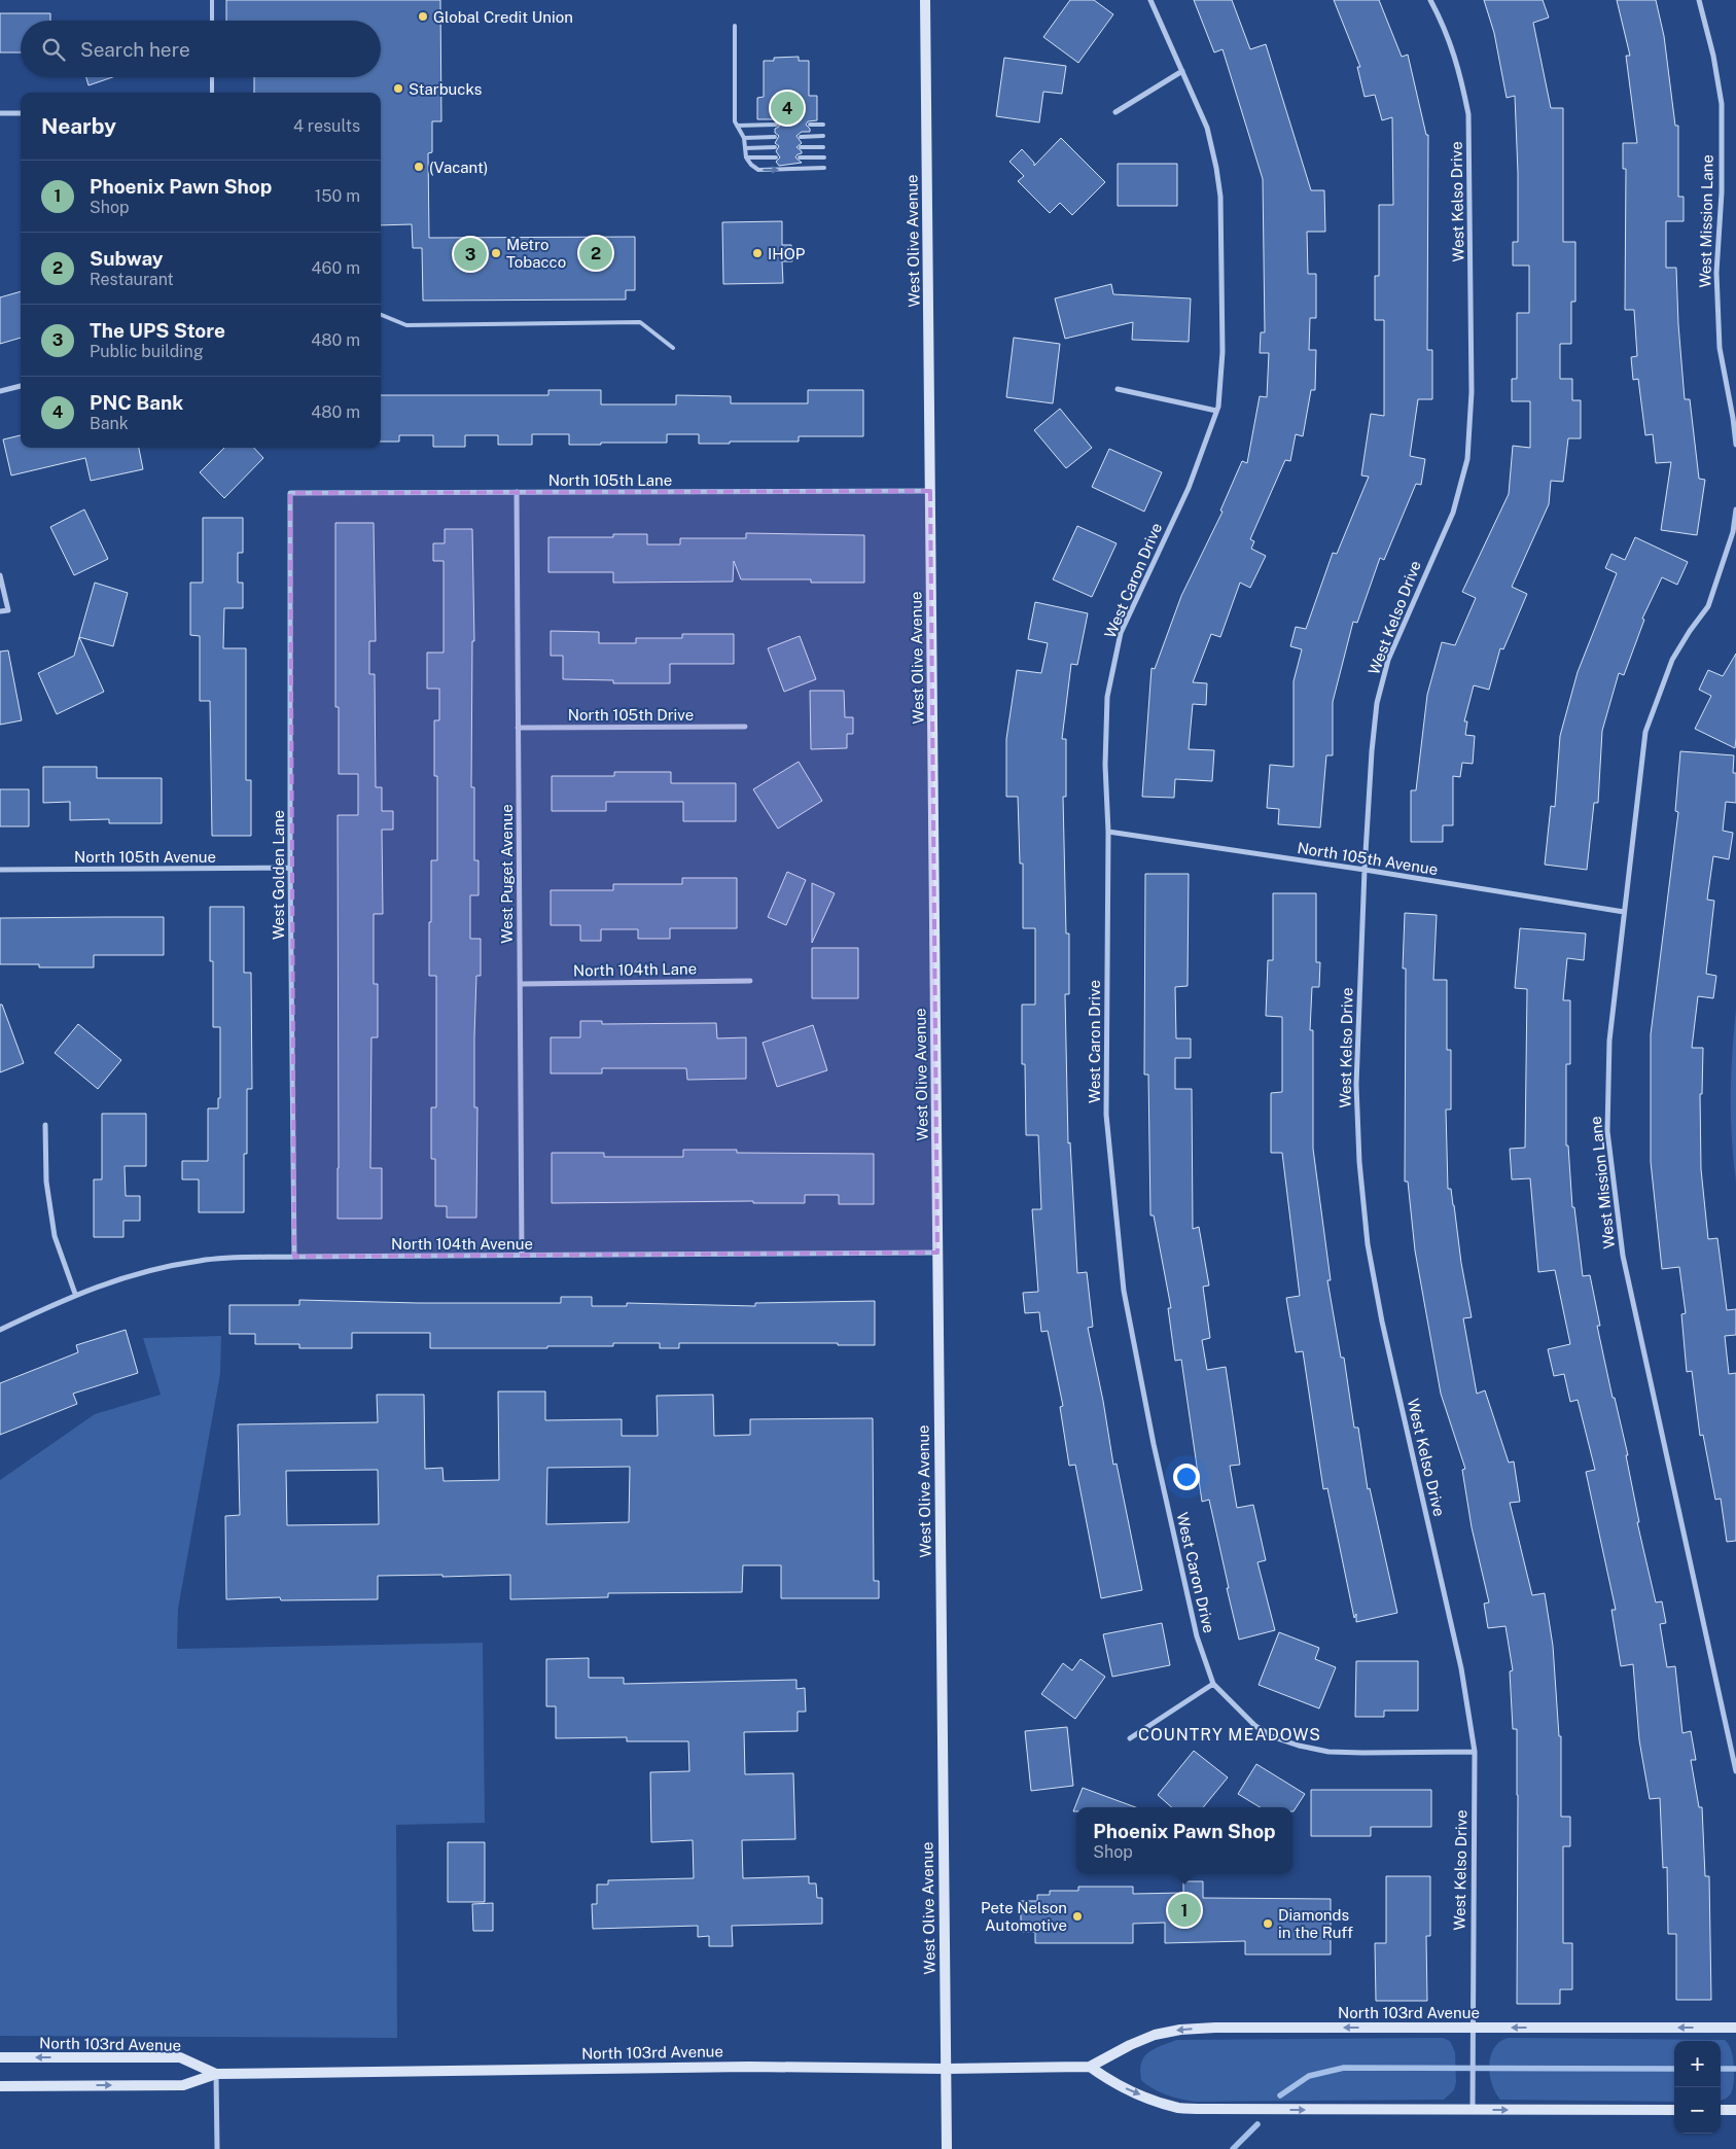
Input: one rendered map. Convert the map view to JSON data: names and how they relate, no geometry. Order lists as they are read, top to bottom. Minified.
{"streets":{"main road":["West Olive Avenue","North 103rd Avenue"],"street":["West Kelso Drive","West Mission Lane","North 105th Lane","West Caron Drive","North 105th Drive","North 105th Avenue","West Puget Avenue","West Golden Lane","North 104th Lane","North 104th Avenue"]},"crossings":[["West Kelso Drive","West Caron Drive"],["West Kelso Drive","North 105th Avenue"],["West Kelso Drive","North 103rd Avenue"],["West Mission Lane","North 105th Avenue"],["West Olive Avenue","North 105th Lane"],["West Olive Avenue","North 104th Avenue"],["West Olive Avenue","North 103rd Avenue"],["North 105th Lane","West Puget Avenue"],["North 105th Lane","West Golden Lane"],["West Caron Drive","North 105th Avenue"],["North 105th Drive","West Puget Avenue"],["North 105th Avenue","West Golden Lane"],["West Puget Avenue","North 104th Lane"],["West Puget Avenue","North 104th Avenue"],["West Golden Lane","North 104th Avenue"]],"districts":["COUNTRY MEADOWS"],"places":["Global Credit Union","Starbucks","(Vacant)","Metro Tobacco","IHOP","Pete Nelson Automotive","Diamonds in the Ruff"],"page":{"search":"Search here","pins":["4","2","3","1"],"heading":["Nearby","4 results"],"list":[{"mark":"1","name":"Phoenix Pawn Shop","note":"Shop","value":"150 m"},{"mark":"2","name":"Subway","note":"Restaurant","value":"460 m"},{"mark":"3","name":"The UPS Store","note":"Public building","value":"480 m"},{"mark":"4","name":"PNC Bank","note":"Bank","value":"480 m"}],"popup":["Phoenix Pawn Shop","Shop"],"map_buttons":["+","−"]}}
